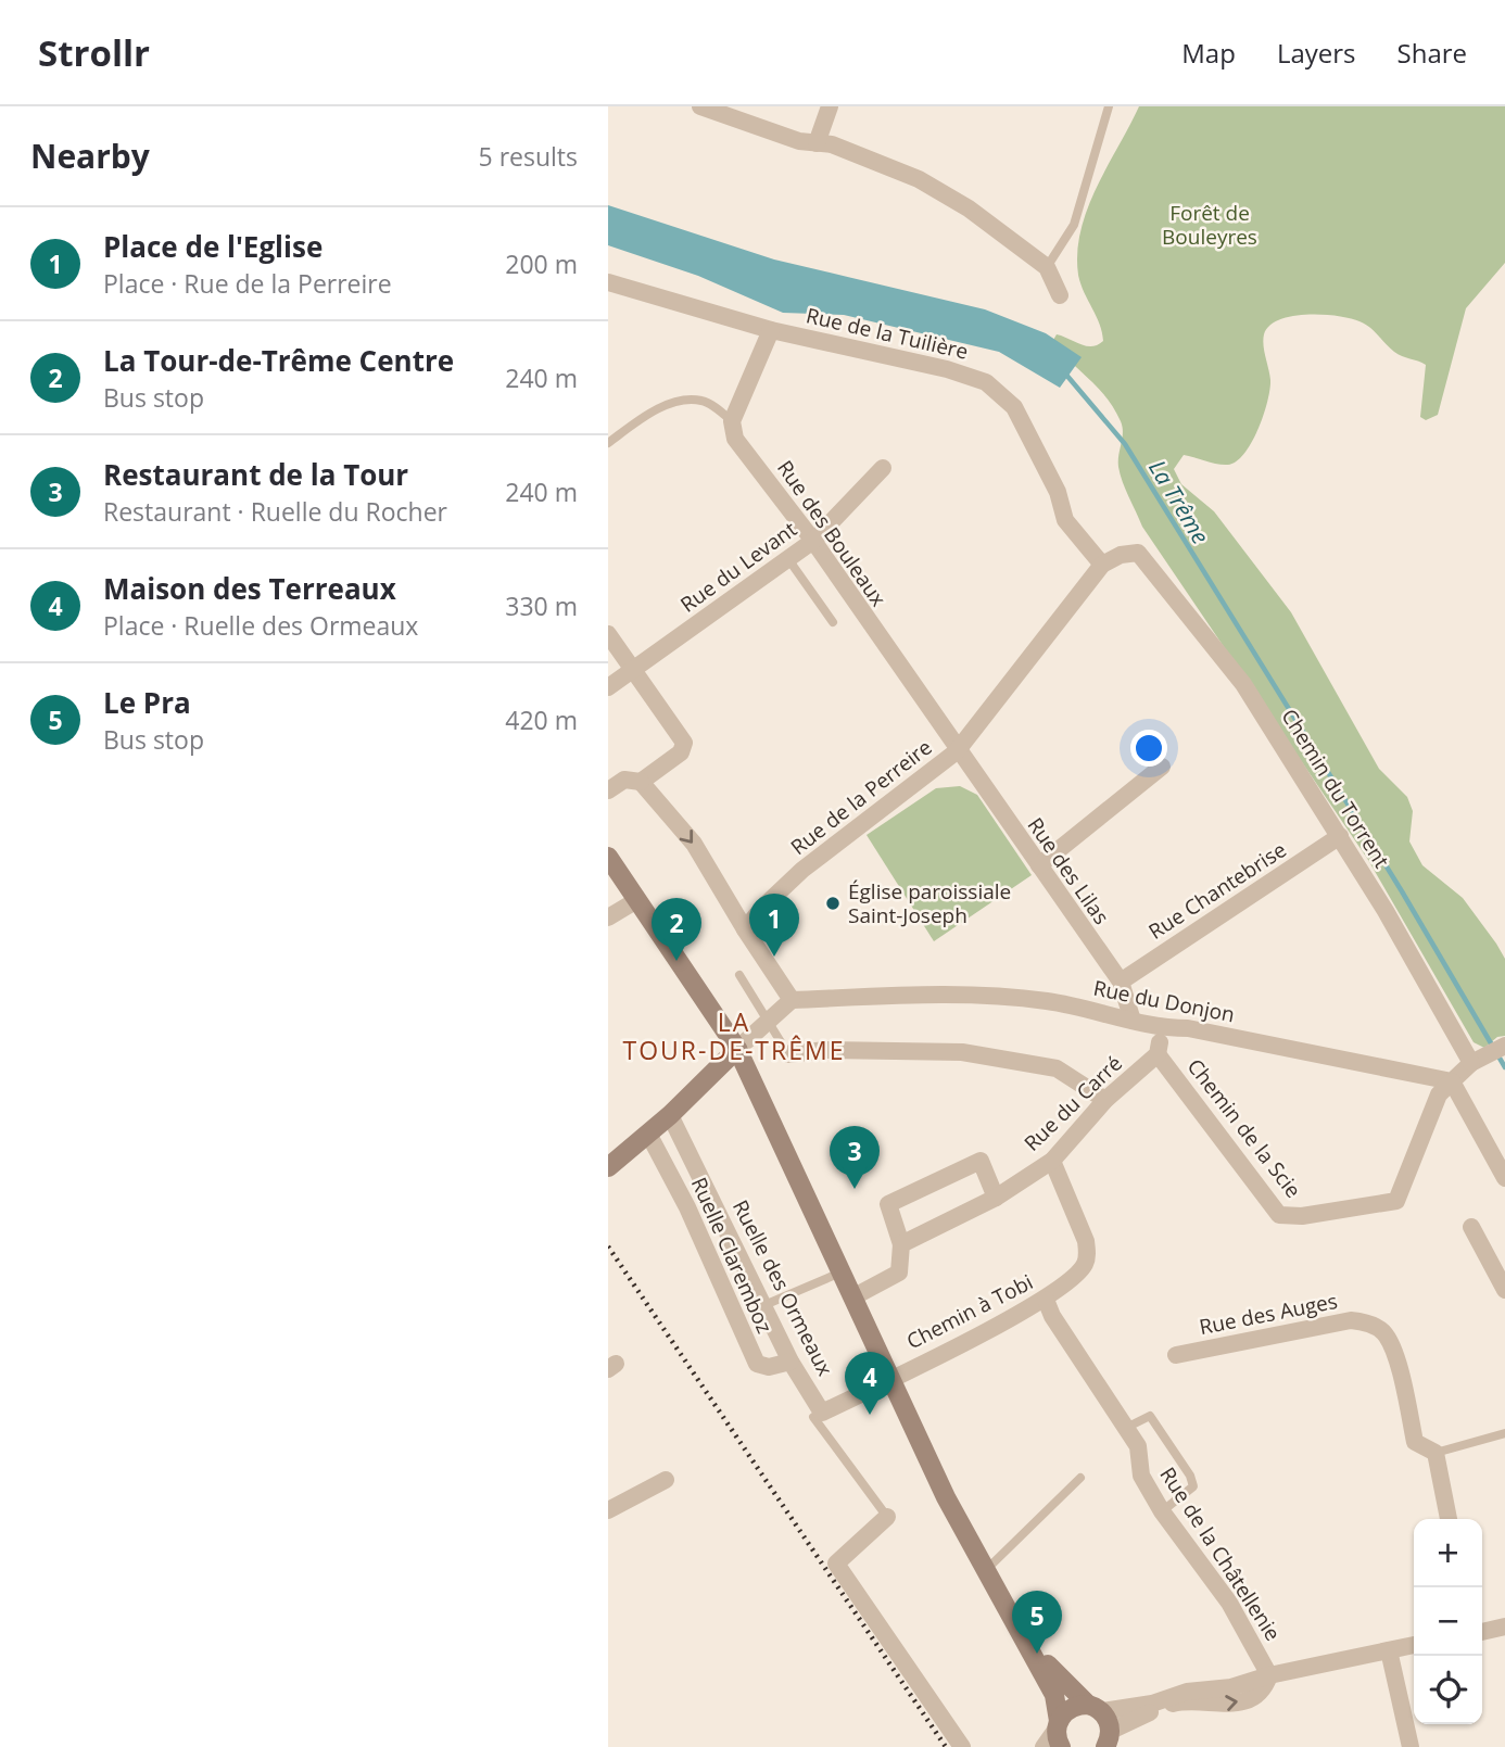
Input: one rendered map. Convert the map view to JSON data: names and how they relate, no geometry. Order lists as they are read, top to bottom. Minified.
{"streets":{"street":["Rue de la Tuilière","Rue des Bouleaux","Rue du Levant","Chemin du Torrent","Rue de la Perreire","Rue des Lilas","Rue Chantebrise","Rue du Donjon","Rue du Carré","Chemin de la Scie","Ruelle Claremboz","Ruelle des Ormeaux","Chemin à Tobi","Rue des Auges","Rue de la Châtellenie"]},"crossings":[["Rue de la Tuilière","Chemin du Torrent"],["Rue de la Tuilière","Rue de la Perreire"],["Rue des Bouleaux","Rue du Levant"],["Rue des Bouleaux","Rue de la Perreire"],["Rue des Bouleaux","Rue des Lilas"],["Chemin du Torrent","Rue de la Perreire"],["Chemin du Torrent","Rue Chantebrise"],["Rue de la Perreire","Rue des Lilas"],["Rue des Lilas","Rue Chantebrise"],["Rue des Lilas","Rue du Donjon"],["Rue du Donjon","Chemin de la Scie"],["Rue du Carré","Chemin de la Scie"],["Rue du Carré","Chemin à Tobi"],["Ruelle Claremboz","Ruelle des Ormeaux"],["Chemin à Tobi","Rue de la Châtellenie"]],"districts":["LA TOUR-DE-TRÊME"],"water":["La Trême"],"parks":["Forêt de Bouleyres"],"places":["Église paroissiale Saint-Joseph"],"page":{"header":"Strollr","nav":["Map","Layers","Share"],"heading":["Nearby","5 results"],"list":[{"mark":"1","name":"Place de l'Eglise","note":"Place · Rue de la Perreire","value":"200 m"},{"mark":"2","name":"La Tour-de-Trême Centre","note":"Bus stop","value":"240 m"},{"mark":"3","name":"Restaurant de la Tour","note":"Restaurant · Ruelle du Rocher","value":"240 m"},{"mark":"4","name":"Maison des Terreaux","note":"Place · Ruelle des Ormeaux","value":"330 m"},{"mark":"5","name":"Le Pra","note":"Bus stop","value":"420 m"}],"pins":["1","2","3","4","5"],"map_buttons":["+","−"]}}
